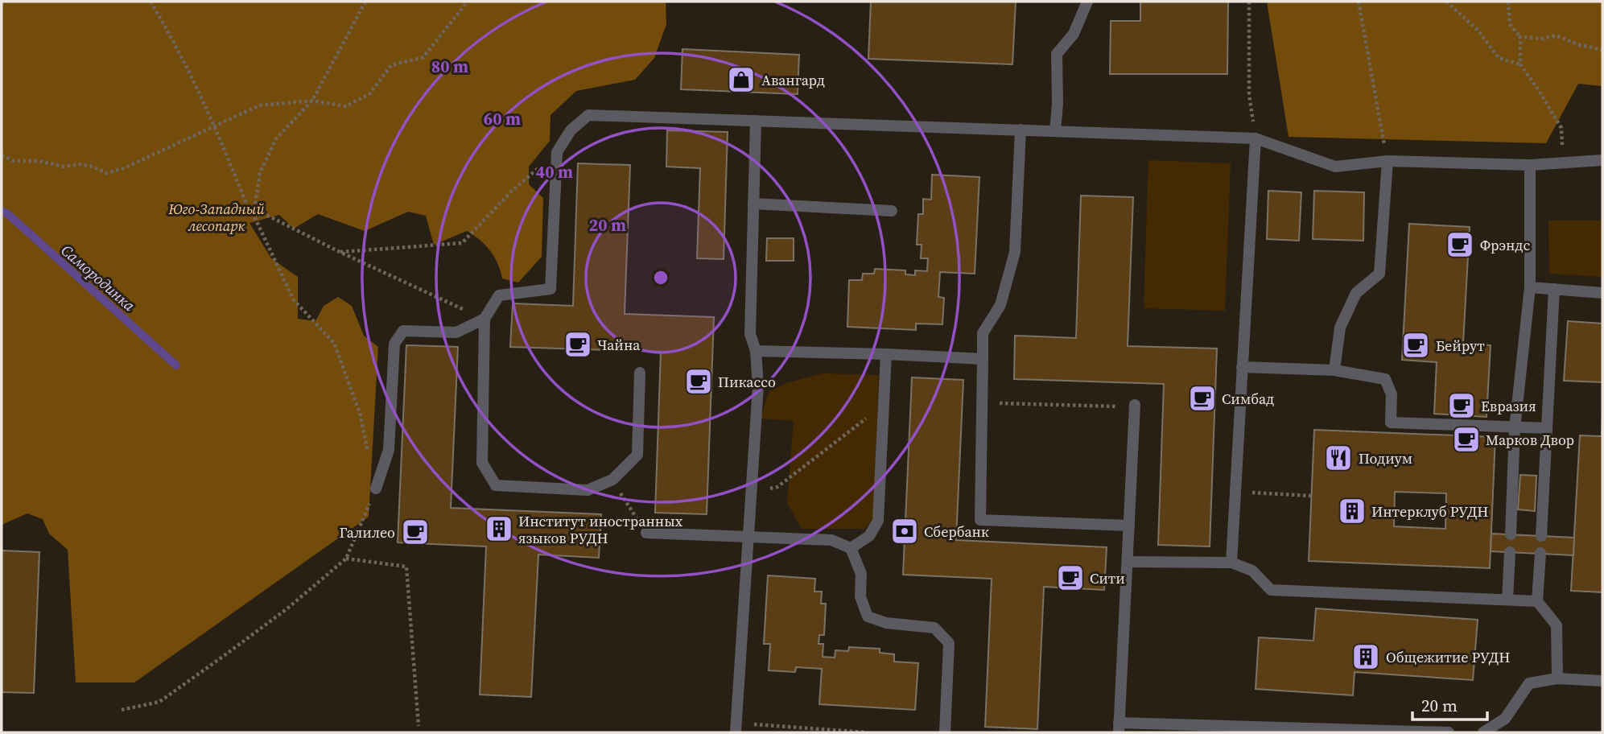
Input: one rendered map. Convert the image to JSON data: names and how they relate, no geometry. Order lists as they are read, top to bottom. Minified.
{"water":["Самородинка"],"parks":["Юго-Западный лесопарк"],"places":{"shop":["Авангард"],"cafe":["Фрэндс","Чайна","Бейрут","Пикассо","Симбад","Евразия","Марков Двор","Галилео","Сити"],"restaurant":["Подиум"],"building":["Интерклуб РУДН","Институт иностранных языков РУДН","Общежитие РУДН"],"bank":["Сбербанк"]},"scale_bar":"20 m","rings":["80 m","60 m","40 m","20 m"]}
